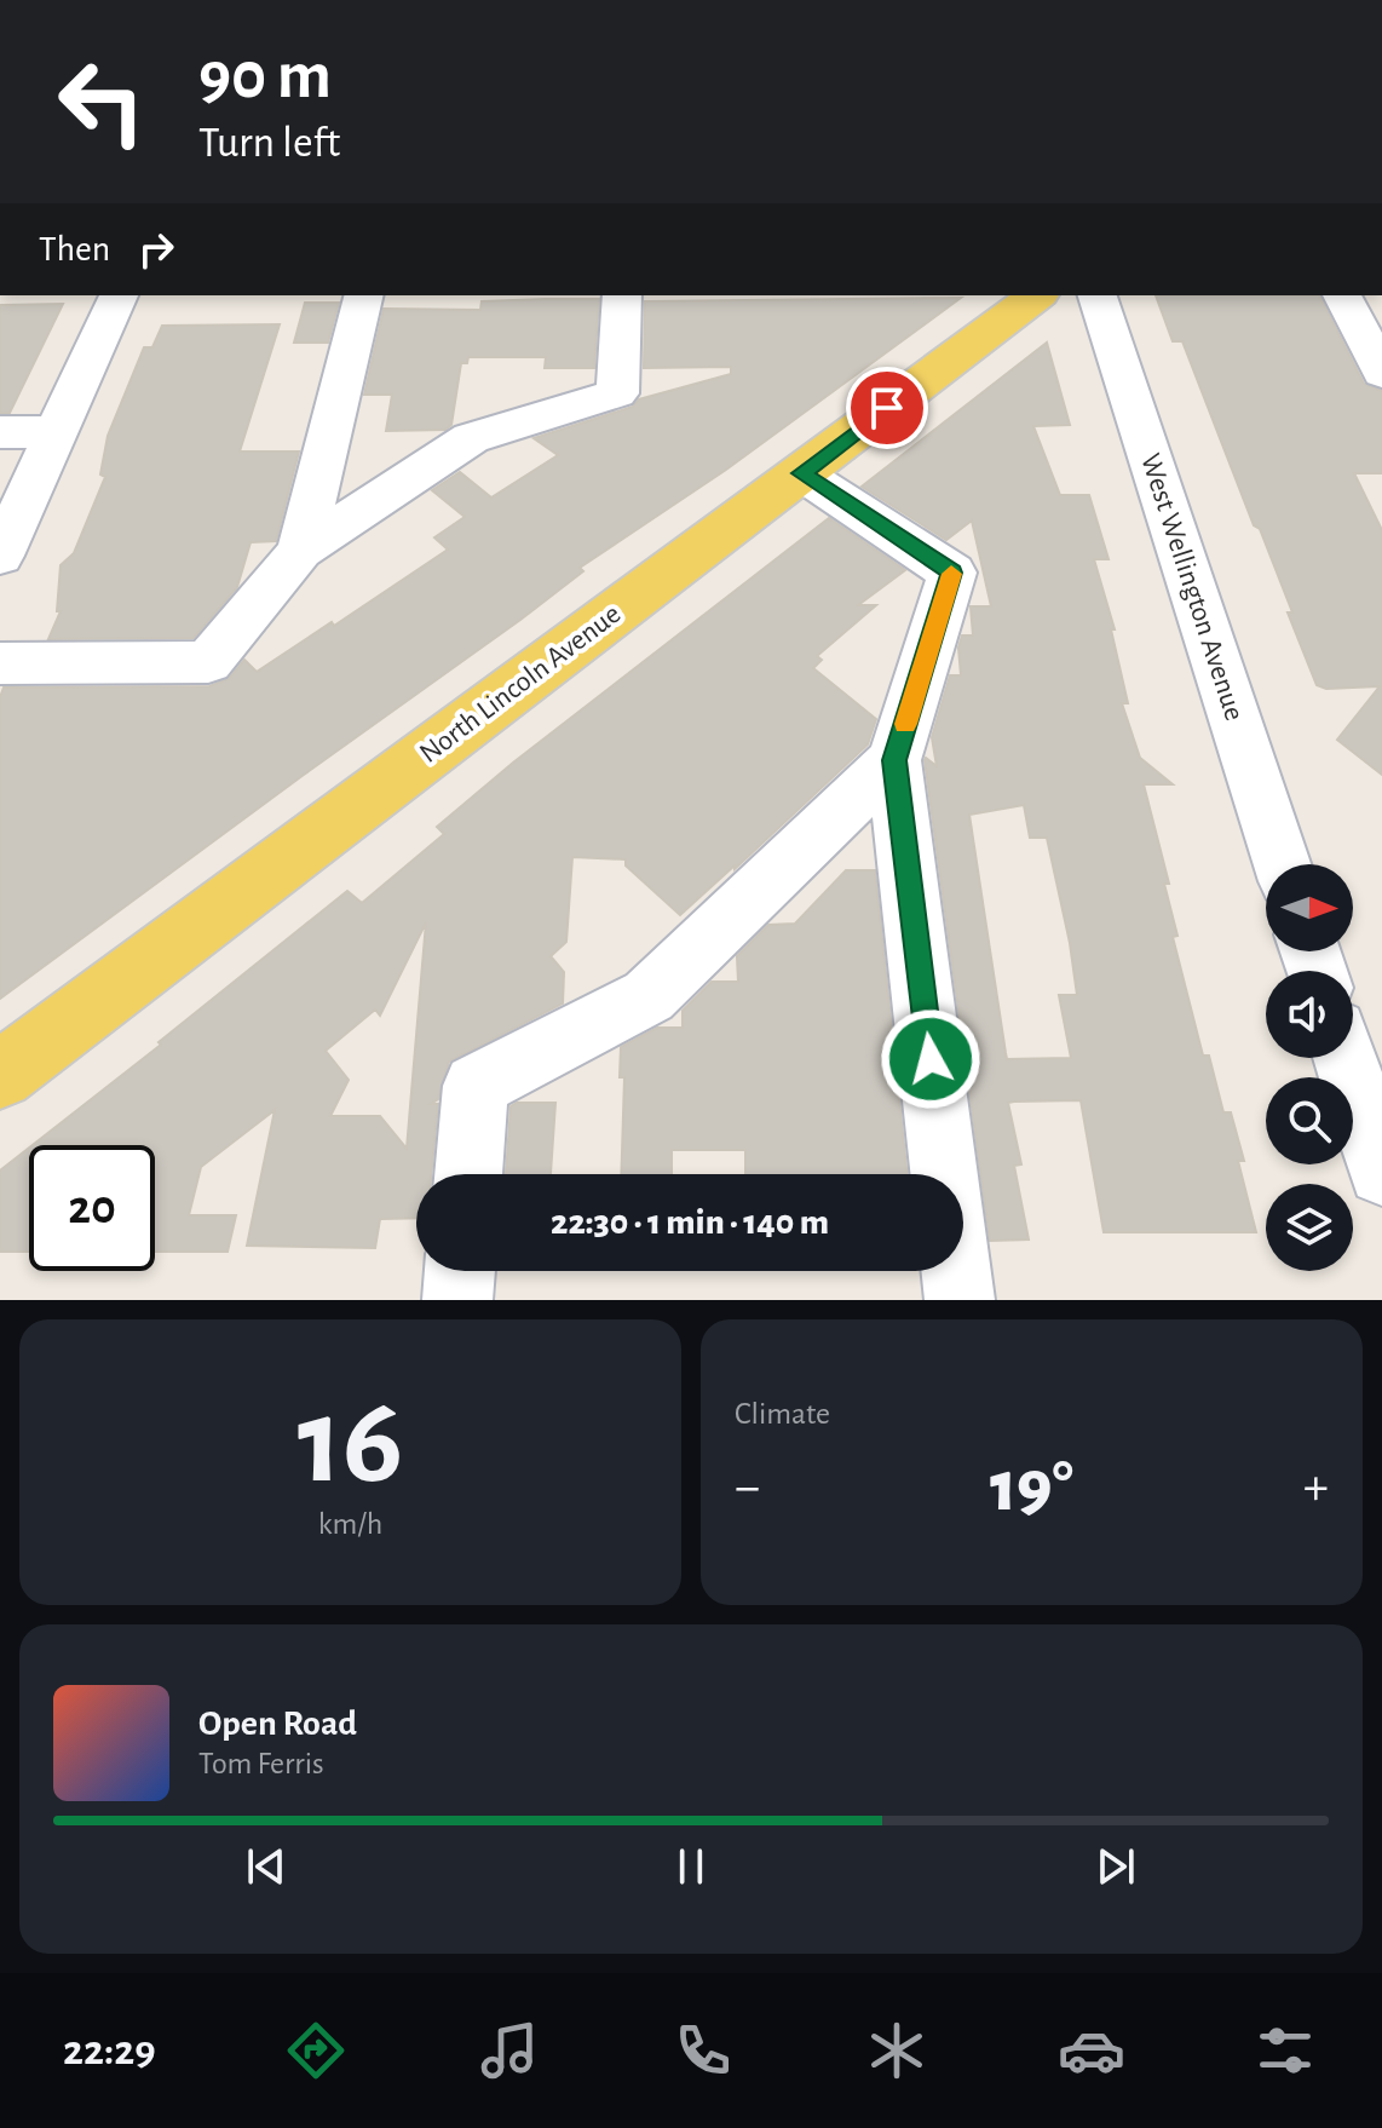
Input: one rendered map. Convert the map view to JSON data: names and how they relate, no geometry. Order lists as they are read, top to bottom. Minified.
{"streets":{"main road":["North Lincoln Avenue"],"street":["West Wellington Avenue"]},"north":"right","page":{"turn":["90 m","Turn left"],"then":"Then","limit":"20","trip":"22:30 · 1 min · 140 m","tile":[["16","km/h"],"Climate"],"heat":["−","19°","+"],"song":["Open Road","Tom Ferris"],"tabs":"22:29"}}
